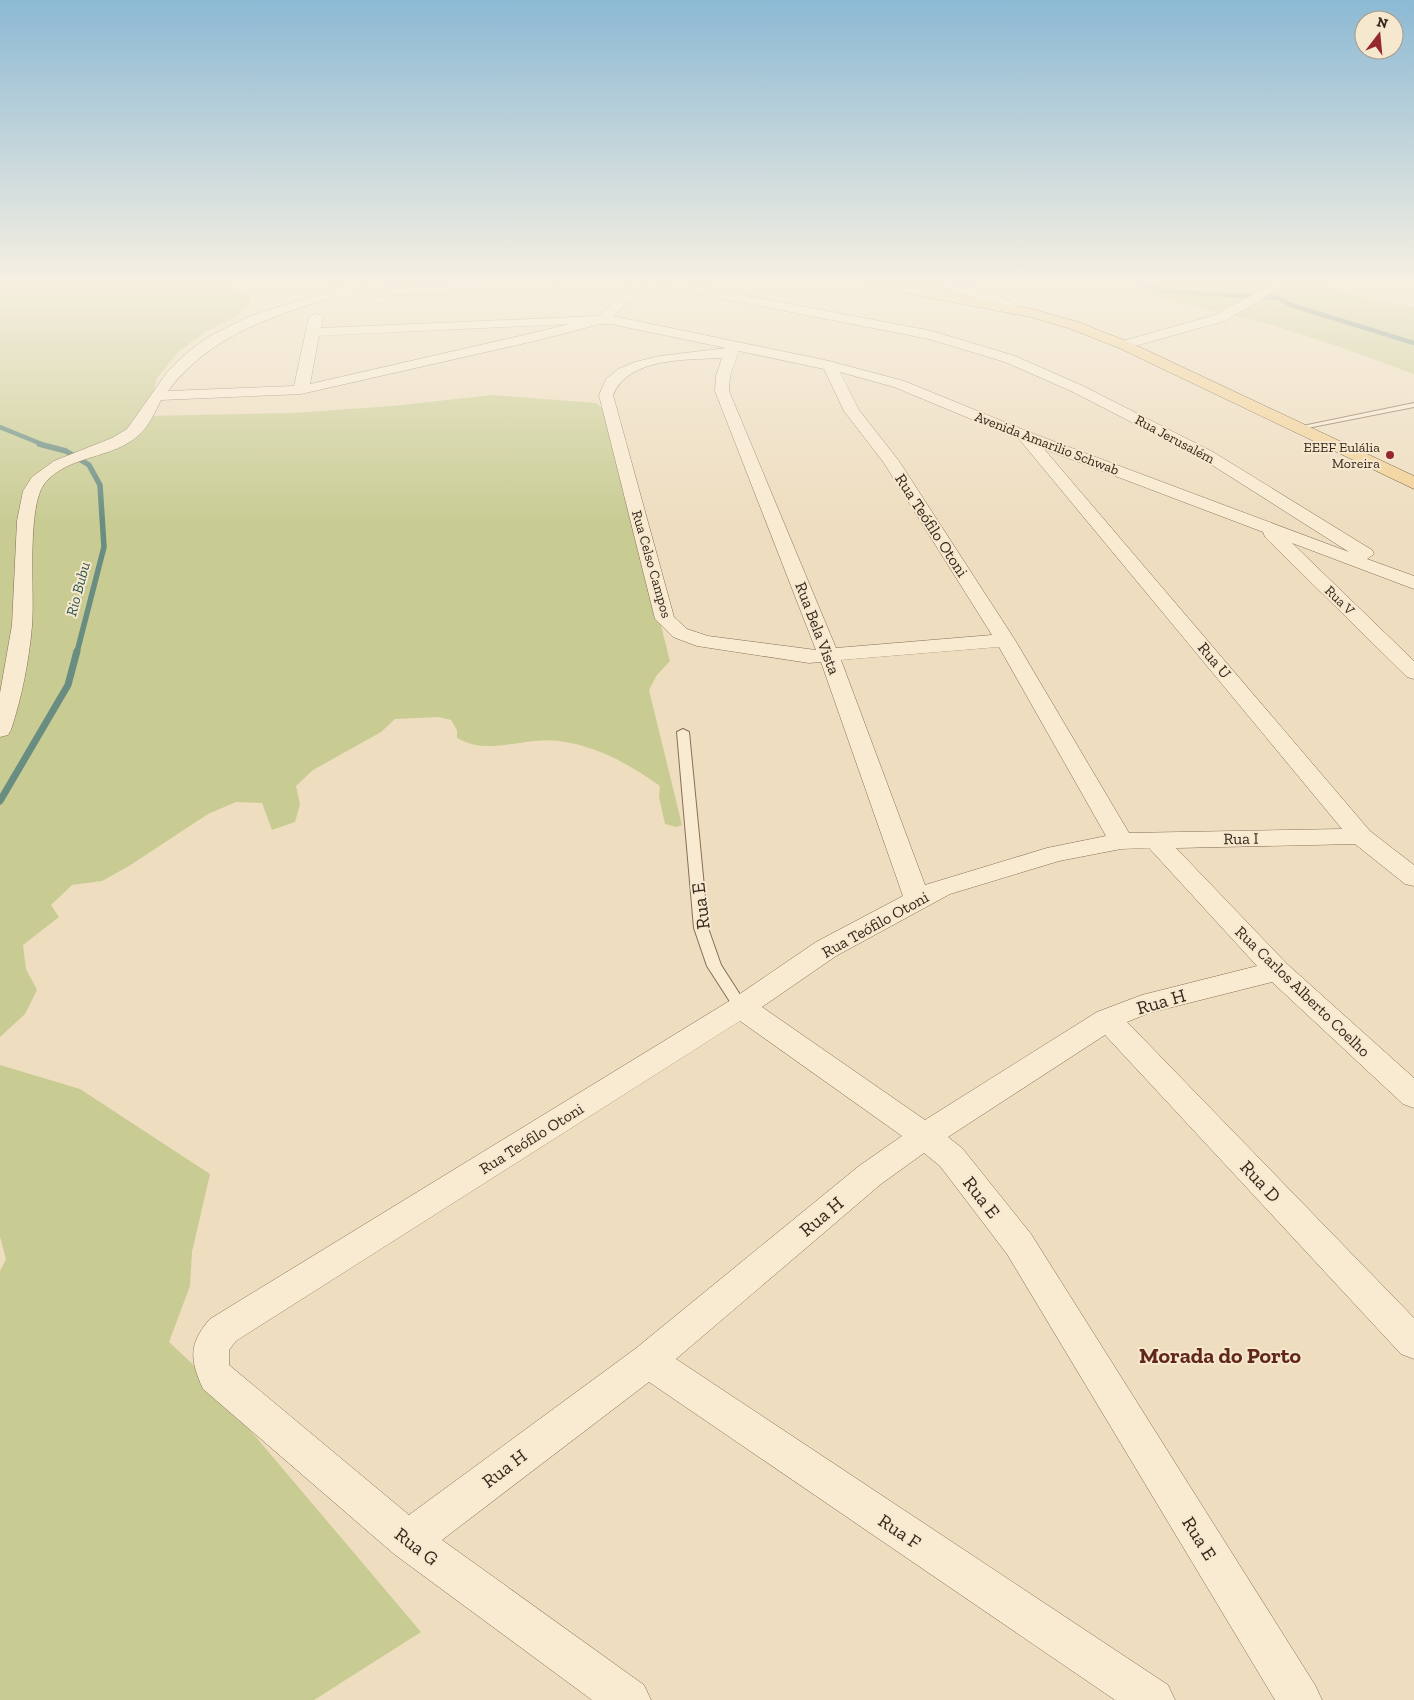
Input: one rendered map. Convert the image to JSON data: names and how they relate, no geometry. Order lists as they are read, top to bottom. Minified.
{"streets":{"street":["Rua Jerusalém","Avenida Amarilio Schwab","Rua Teófilo Otoni","Rua Celso Campos","Rua V","Rua Bela Vista","Rua U","Rua I","Rua E","Rua Carlos Alberto Coelho","Rua H","Rua D","Rua F","Rua G"]},"crossings":[["Rua Jerusalém","Avenida Amarilio Schwab"],["Avenida Amarilio Schwab","Rua Teófilo Otoni"],["Avenida Amarilio Schwab","Rua V"],["Avenida Amarilio Schwab","Rua U"],["Rua Teófilo Otoni","Rua Celso Campos"],["Rua Teófilo Otoni","Rua Bela Vista"],["Rua Teófilo Otoni","Rua I"],["Rua Teófilo Otoni","Rua E"],["Rua Teófilo Otoni","Rua G"],["Rua Celso Campos","Rua Bela Vista"],["Rua U","Rua I"],["Rua I","Rua Carlos Alberto Coelho"],["Rua E","Rua H"],["Rua Carlos Alberto Coelho","Rua H"],["Rua H","Rua D"],["Rua H","Rua F"],["Rua H","Rua G"]],"districts":["Morada do Porto"],"water":["Rio Bubu"],"places":["EEEF Eulália Moreira"],"north":"top"}
